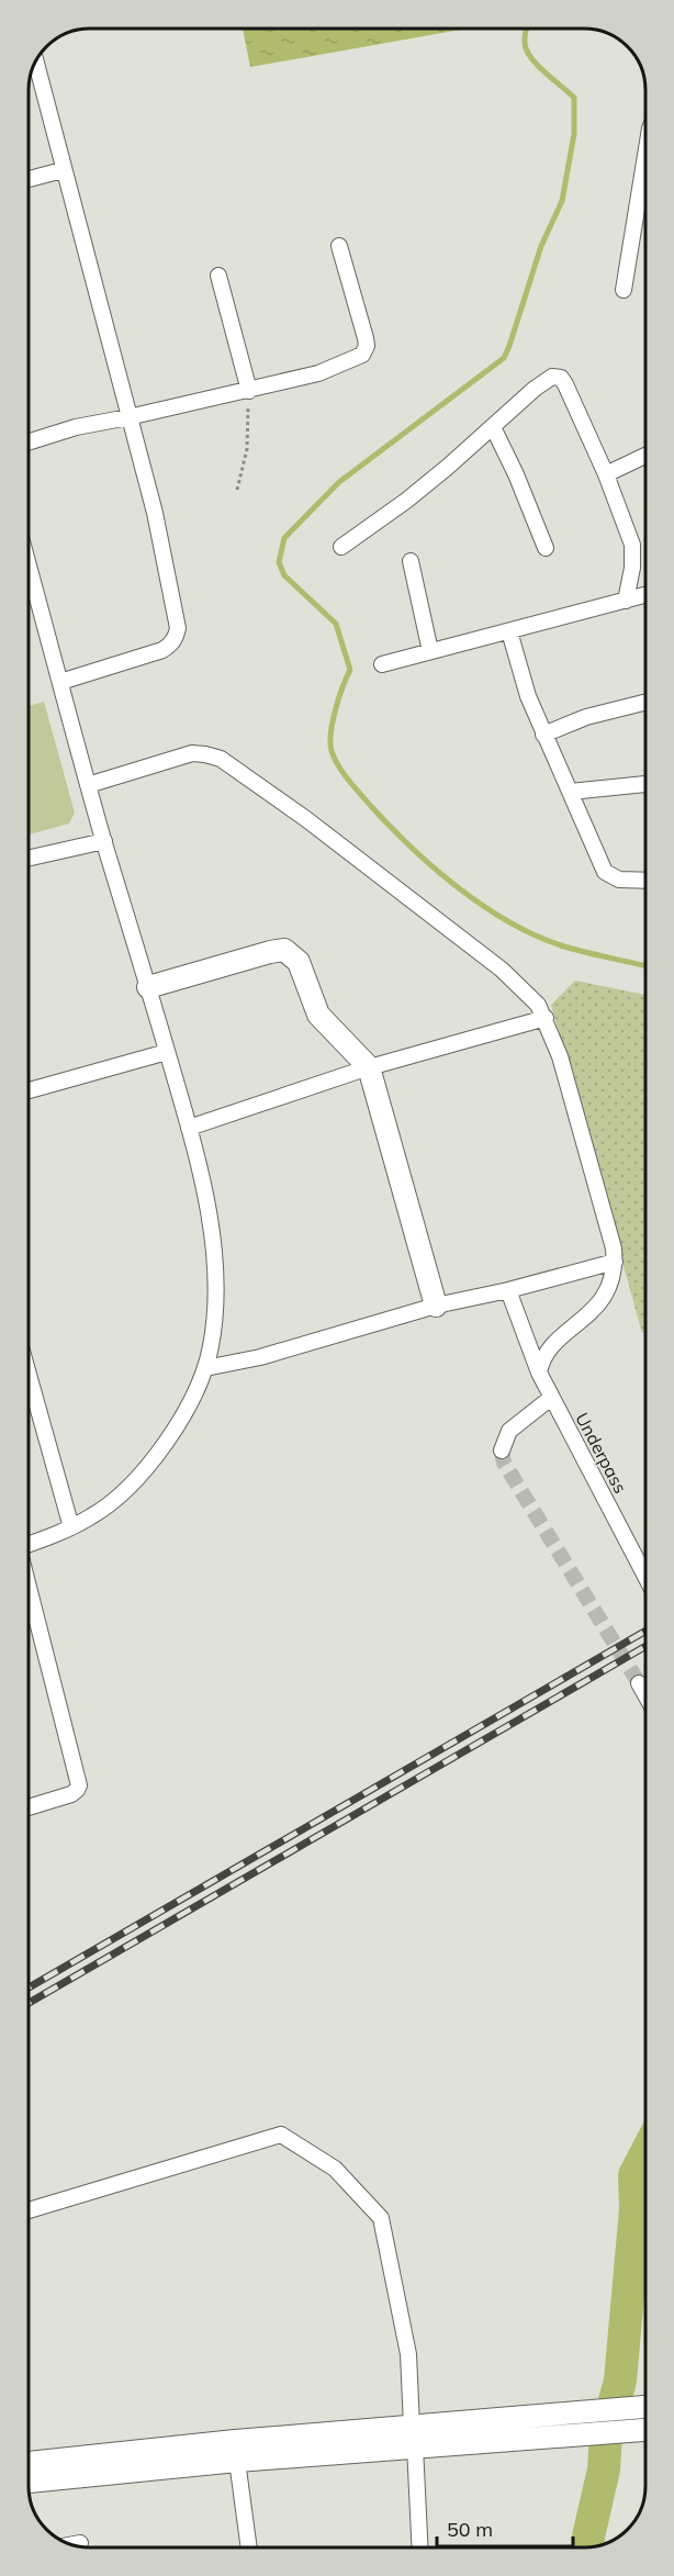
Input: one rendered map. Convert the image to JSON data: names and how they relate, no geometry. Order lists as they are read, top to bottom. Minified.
{"streets":{"street":["Underpass"]},"scale_bar":"50 m"}
